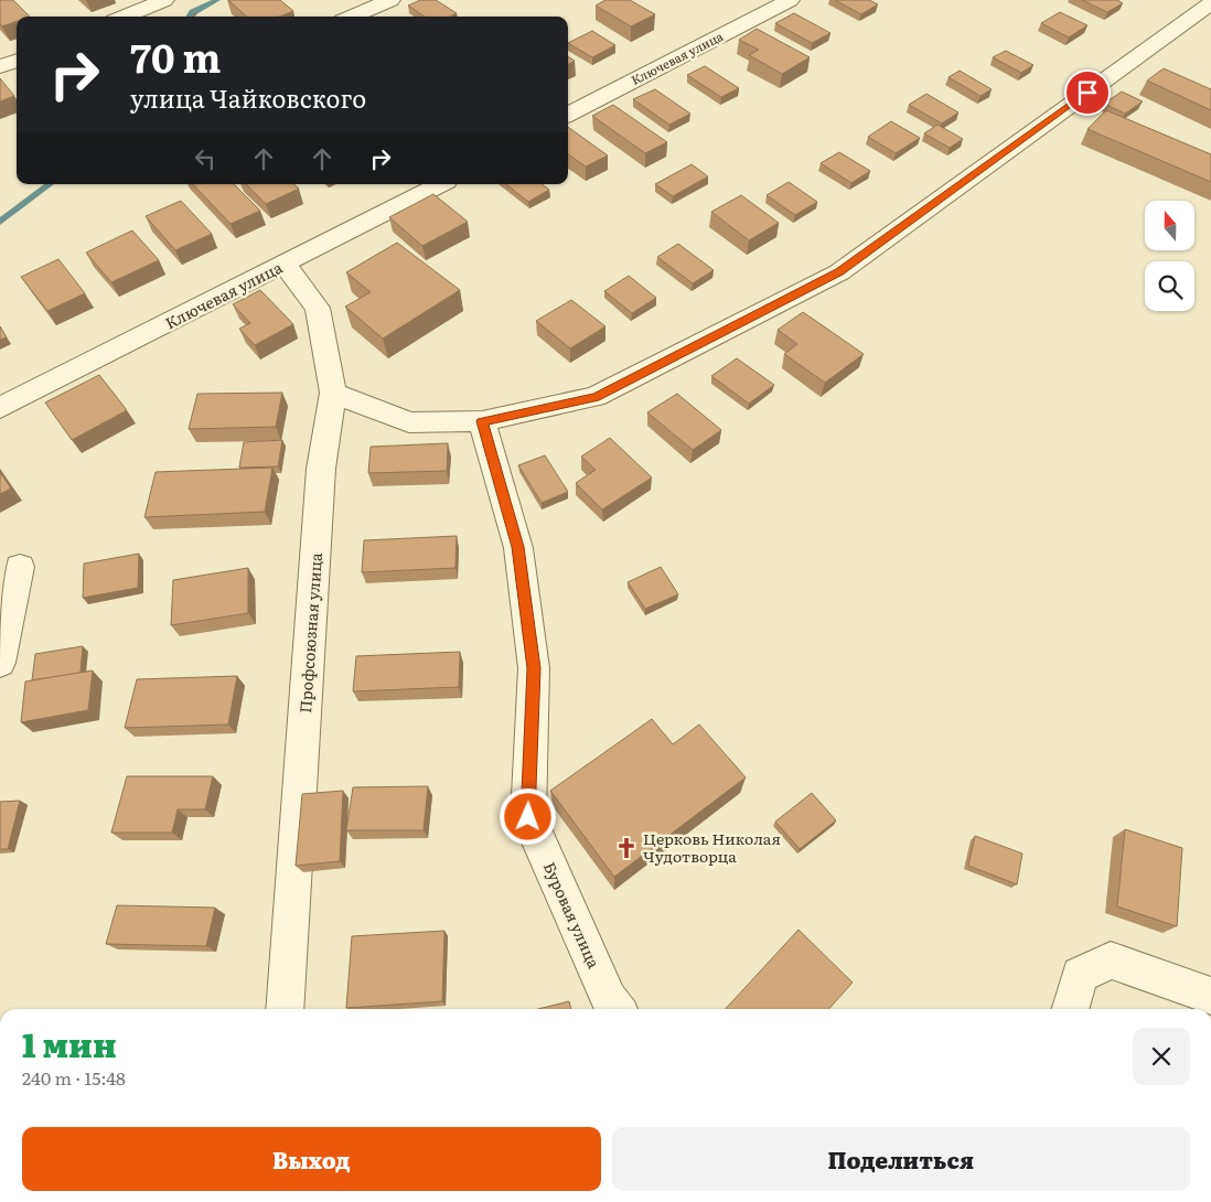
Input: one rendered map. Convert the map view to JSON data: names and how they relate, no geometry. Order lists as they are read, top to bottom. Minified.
{"streets":{"street":["Ключевая улица","Профсоюзная улица","Буровая улица"]},"crossings":[["Ключевая улица","Профсоюзная улица"]],"places":{"church":["Церковь Николая Чудотворца"]},"north":"top","page":{"turn":["70 m","улица Чайковского"],"heading":["1 мин","240 m · 15:48"],"buttons":["Выход","Поделиться"]}}
